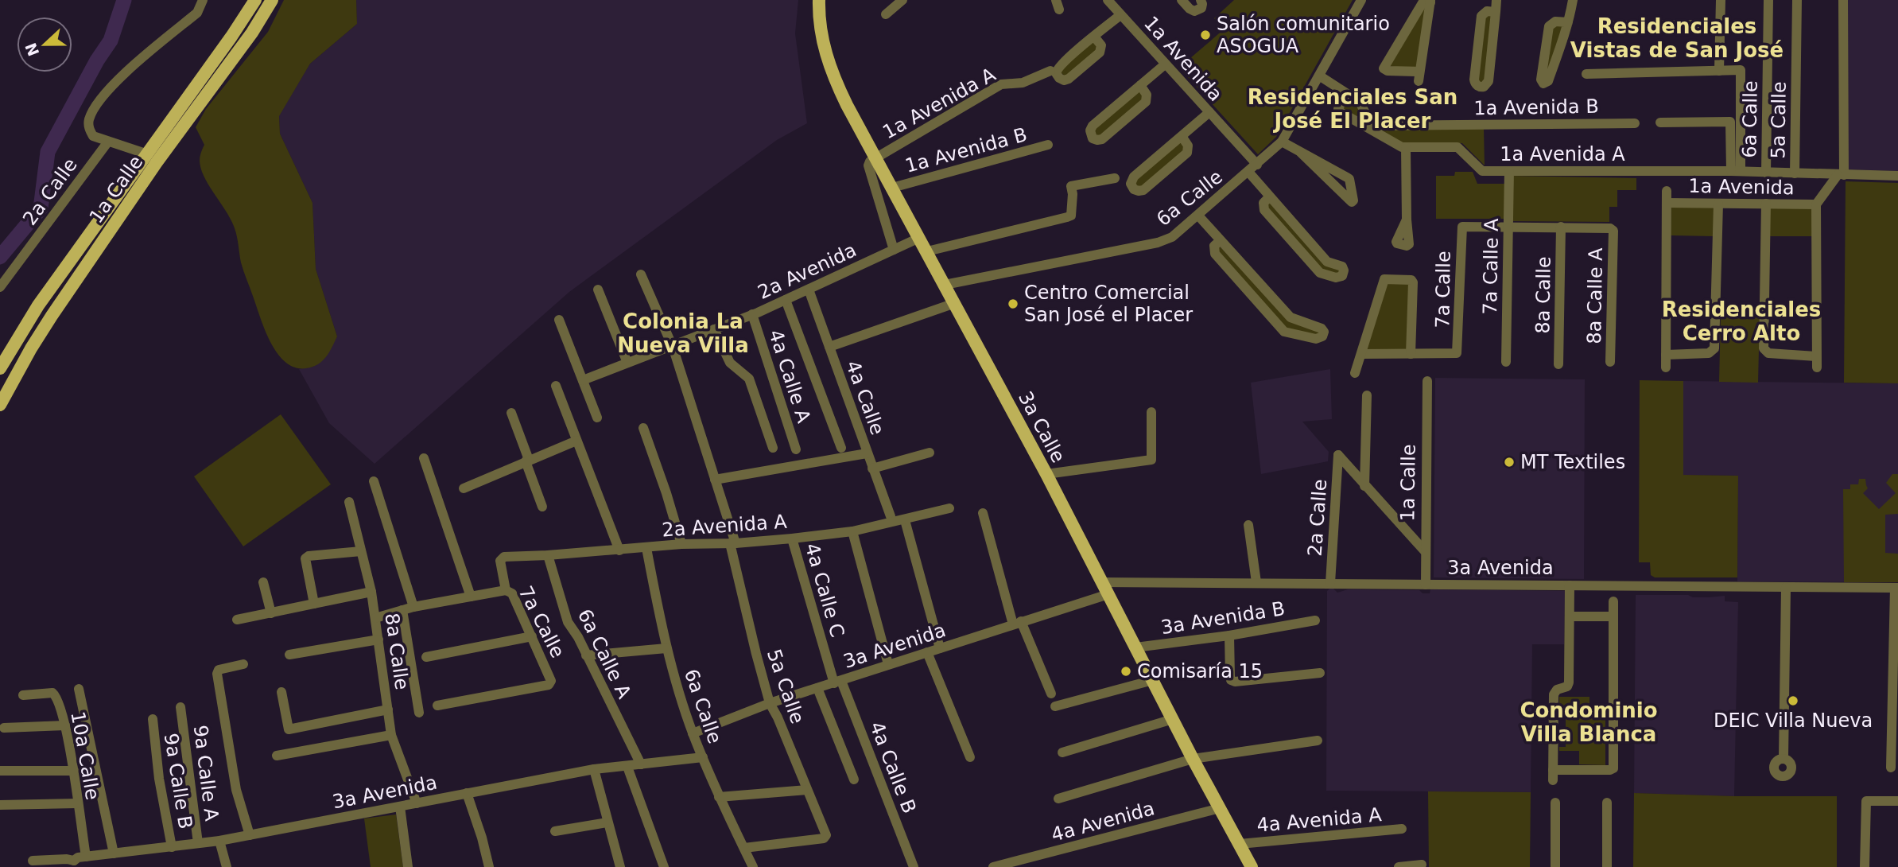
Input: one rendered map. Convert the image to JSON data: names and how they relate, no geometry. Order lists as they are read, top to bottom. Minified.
{"streets":{"main road":["1a Calle","3a Calle"],"street":["1a Avenida","1a Avenida A","1a Avenida B","6a Calle","5a Calle","2a Calle","7a Calle A","2a Avenida","7a Calle","8a Calle","8a Calle A","4a Calle A","4a Calle","2a Avenida A","3a Avenida","4a Calle C","3a Avenida B","6a Calle A","10a Calle","4a Calle B","9a Calle A","9a Calle B","4a Avenida A","4a Avenida"]},"crossings":[["1a Avenida","6a Calle"],["1a Avenida A","1a Avenida B"],["1a Avenida A","6a Calle"],["1a Avenida A","5a Calle"],["1a Avenida A","7a Calle A"],["1a Avenida A","3a Calle"],["1a Avenida B","3a Calle"],["6a Calle","5a Calle"],["6a Calle","3a Calle"],["6a Calle","2a Avenida A"],["6a Calle","3a Avenida"],["5a Calle","2a Avenida"],["5a Calle","2a Avenida A"],["5a Calle","3a Avenida"],["1a Calle","3a Avenida"],["2a Calle","3a Avenida"],["7a Calle A","7a Calle"],["2a Avenida","4a Calle A"],["2a Avenida","4a Calle"],["2a Avenida","3a Calle"],["7a Calle","2a Avenida A"],["8a Calle","8a Calle A"],["8a Calle","3a Avenida"],["3a Calle","3a Avenida"],["3a Calle","3a Avenida B"],["3a Calle","4a Avenida A"],["3a Calle","4a Avenida"],["2a Avenida A","4a Calle C"],["2a Avenida A","6a Calle A"],["3a Avenida","4a Calle C"],["3a Avenida","6a Calle A"],["3a Avenida","10a Calle"],["3a Avenida","4a Calle B"],["3a Avenida","9a Calle A"],["3a Avenida","9a Calle B"],["4a Calle C","4a Calle B"]],"districts":["Residenciales Vistas de San José","Residenciales San José El Placer","Residenciales Cerro Alto","Colonia La Nueva Villa","Condominio Villa Blanca"],"places":["Salón comunitario ASOGUA","Centro Comercial San José el Placer","MT Textiles","Comisaría 15","DEIC Villa Nueva"],"north":"left"}
